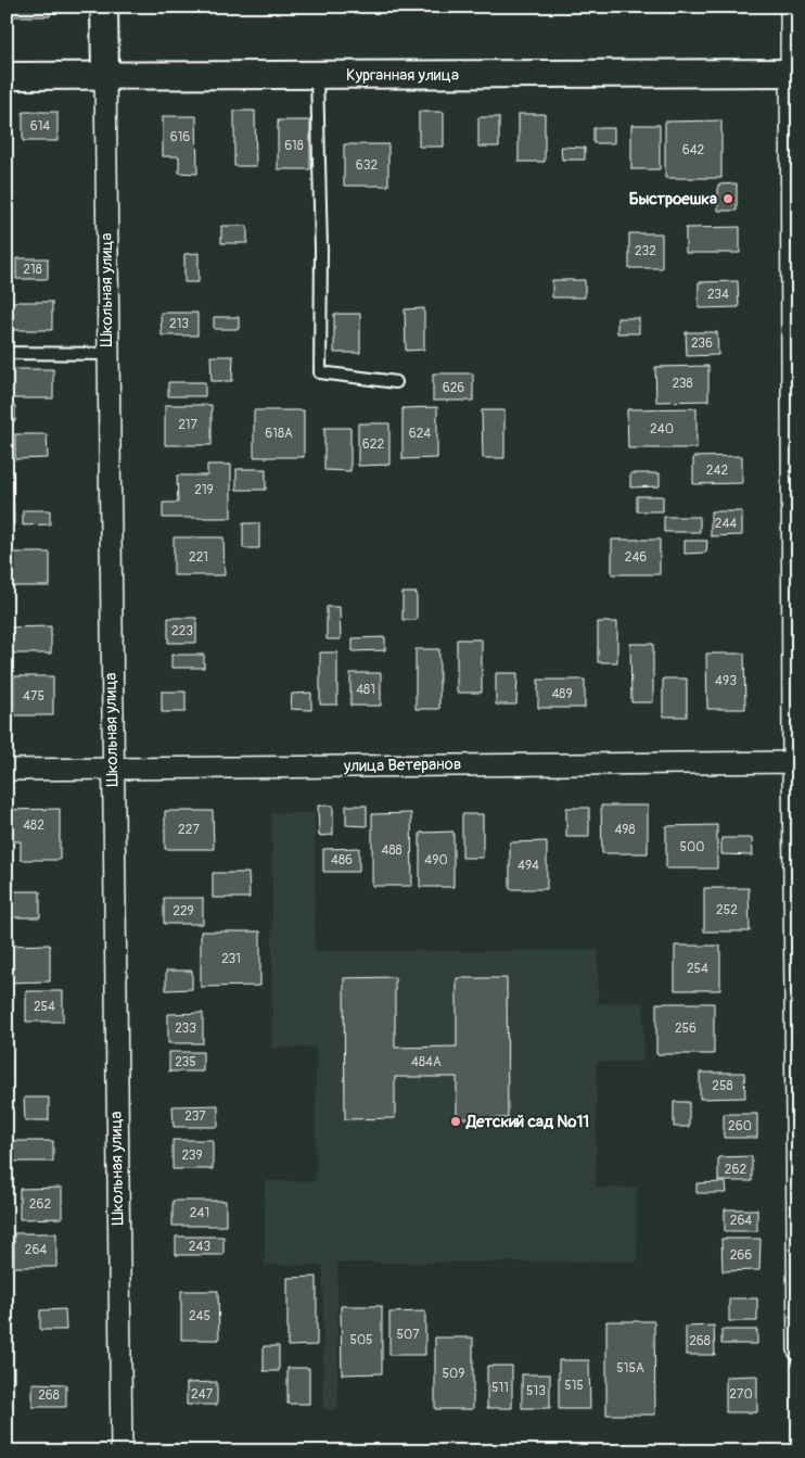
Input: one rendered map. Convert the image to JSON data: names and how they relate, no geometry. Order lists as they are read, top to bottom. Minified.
{"streets":{"street":["Курганная улица","Школьная улица","улица Ветеранов"]},"crossings":[["Курганная улица","Школьная улица"],["Школьная улица","улица Ветеранов"]],"places":["Быстроешка","Детский сад №11"],"house_numbers":["614","616","618","642","632","232","218","234","213","236","238","626","217","240","618А","624","622","242","219","244","221","246","223","493","481","489","475","482","227","498","500","488","486","490","494","252","229","231","254","254","233","256","235","484А","258","237","260","239","262","262","241","264","243","264","266","245","507","505","268","515А","509","515","511","513","247","270","268"]}
